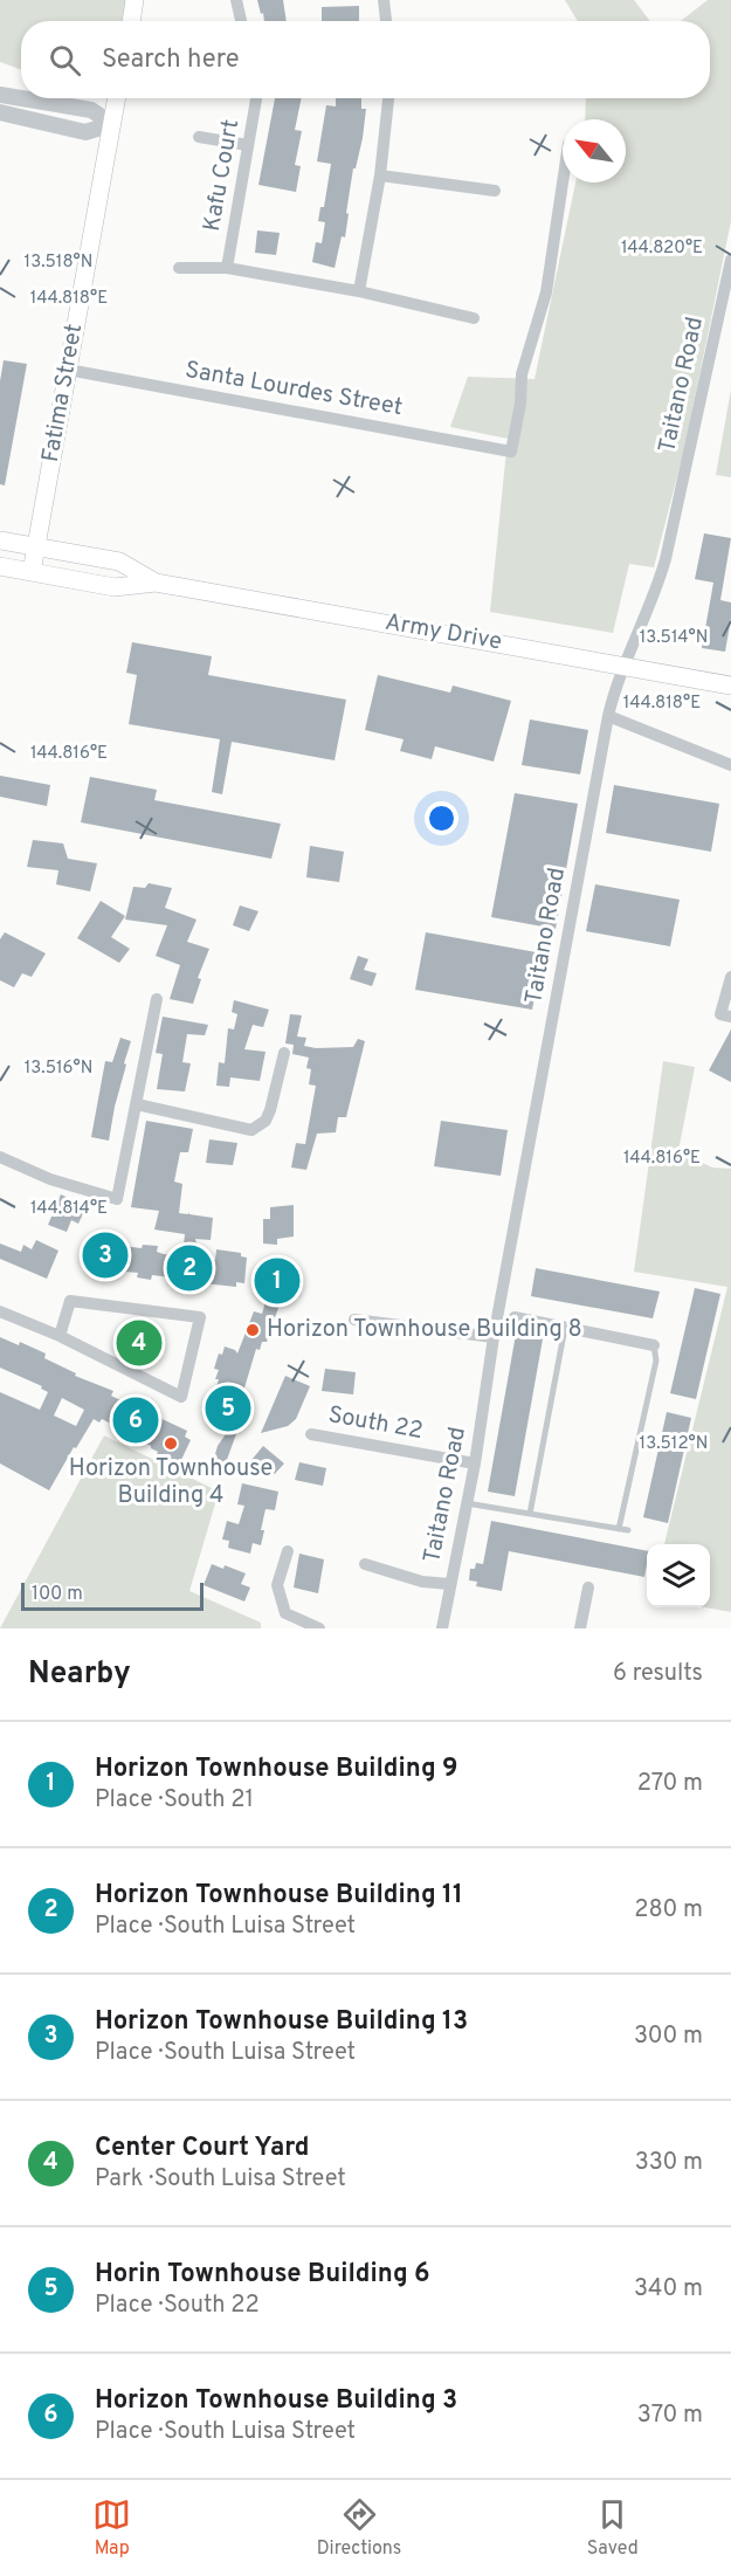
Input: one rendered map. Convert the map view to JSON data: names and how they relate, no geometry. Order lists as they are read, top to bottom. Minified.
{"streets":{"main road":["Fatima Street","Army Drive"],"street":["Kafu Court","Taitano Road","Santa Lourdes Street","South 22"]},"crossings":[["Taitano Road","Army Drive"],["Taitano Road","South 22"],["Santa Lourdes Street","Fatima Street"],["Fatima Street","Army Drive"]],"places":["Horizon Townhouse Building 8","Horizon Townhouse Building 4"],"scale_bar":"100 m","north":"top left","page":{"search":"Search here","pins":["3","2","1","4","5","6"],"scale":"100 m","heading":["Nearby","6 results"],"list":[{"mark":"1","name":"Horizon Townhouse Building 9","note":"Place · South 21","value":"270 m"},{"mark":"2","name":"Horizon Townhouse Building 11","note":"Place · South Luisa Street","value":"280 m"},{"mark":"3","name":"Horizon Townhouse Building 13","note":"Place · South Luisa Street","value":"300 m"},{"mark":"4","name":"Center Court Yard","note":"Park · South Luisa Street","value":"330 m"},{"mark":"5","name":"Horin Townhouse Building 6","note":"Place · South 22","value":"340 m"},{"mark":"6","name":"Horizon Townhouse Building 3","note":"Place · South Luisa Street","value":"370 m"}],"nav":["Map","Directions","Saved"]},"coordinates":["144.820°E","13.518°N","144.818°E","13.514°N","144.816°E","13.516°N","144.814°E","13.512°N"]}
